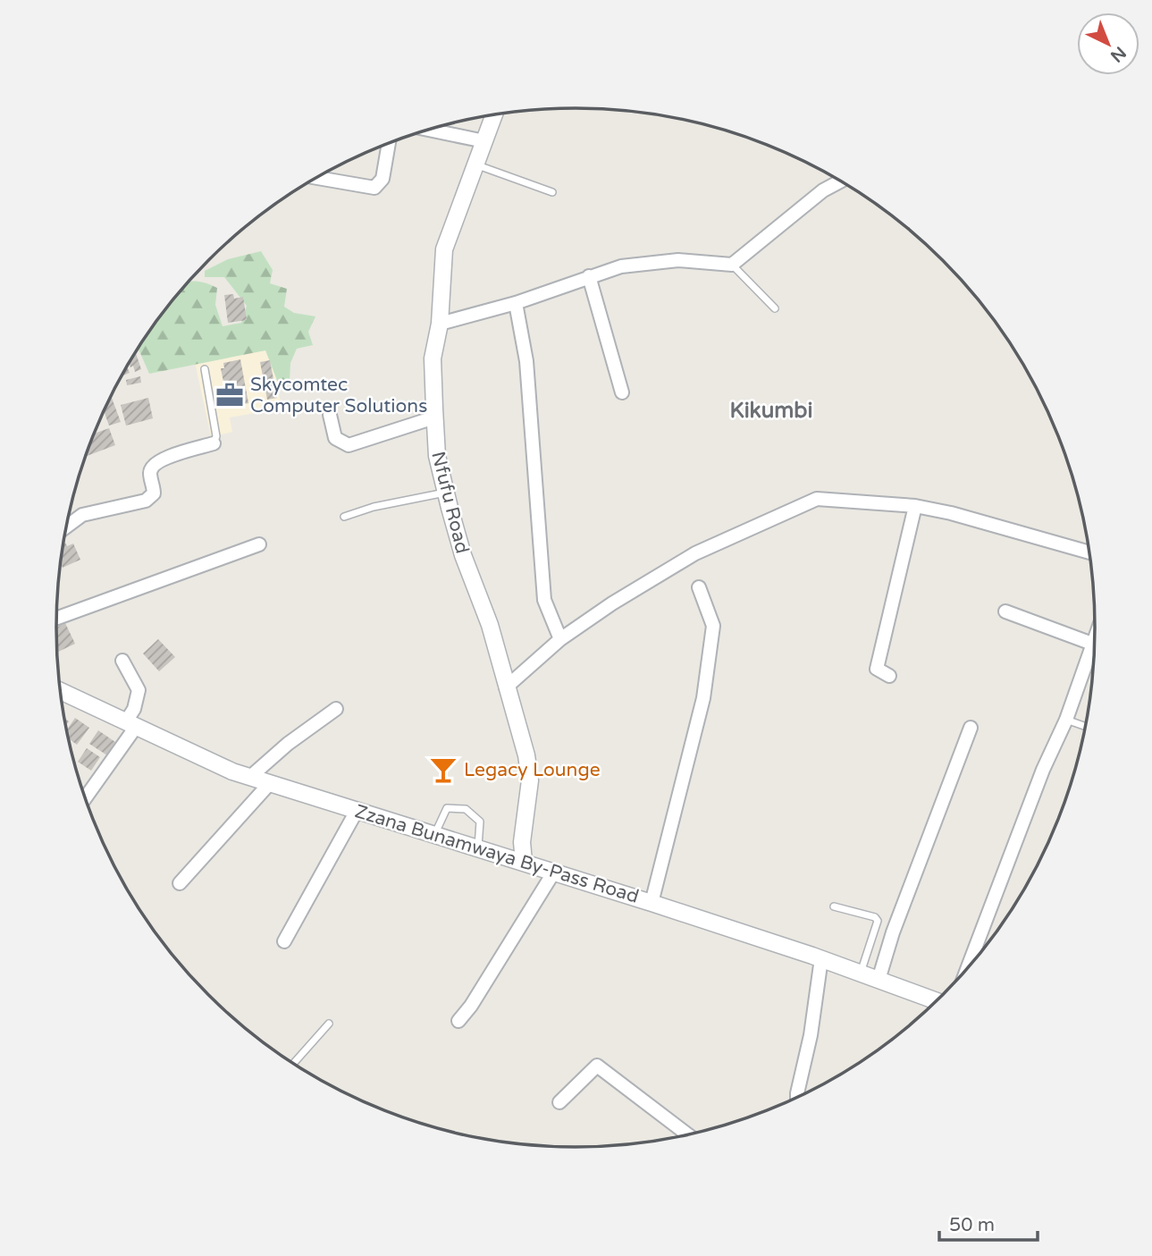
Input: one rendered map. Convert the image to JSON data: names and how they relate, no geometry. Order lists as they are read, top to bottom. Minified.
{"streets":{"street":["Nfufu Road","Zzana Bunamwaya By-Pass Road"]},"crossings":[["Nfufu Road","Zzana Bunamwaya By-Pass Road"]],"districts":["Kikumbi"],"places":{"office":["Skycomtec Computer Solutions"],"bar":["Legacy Lounge"]},"scale_bar":"50 m","north":"bottom right"}
